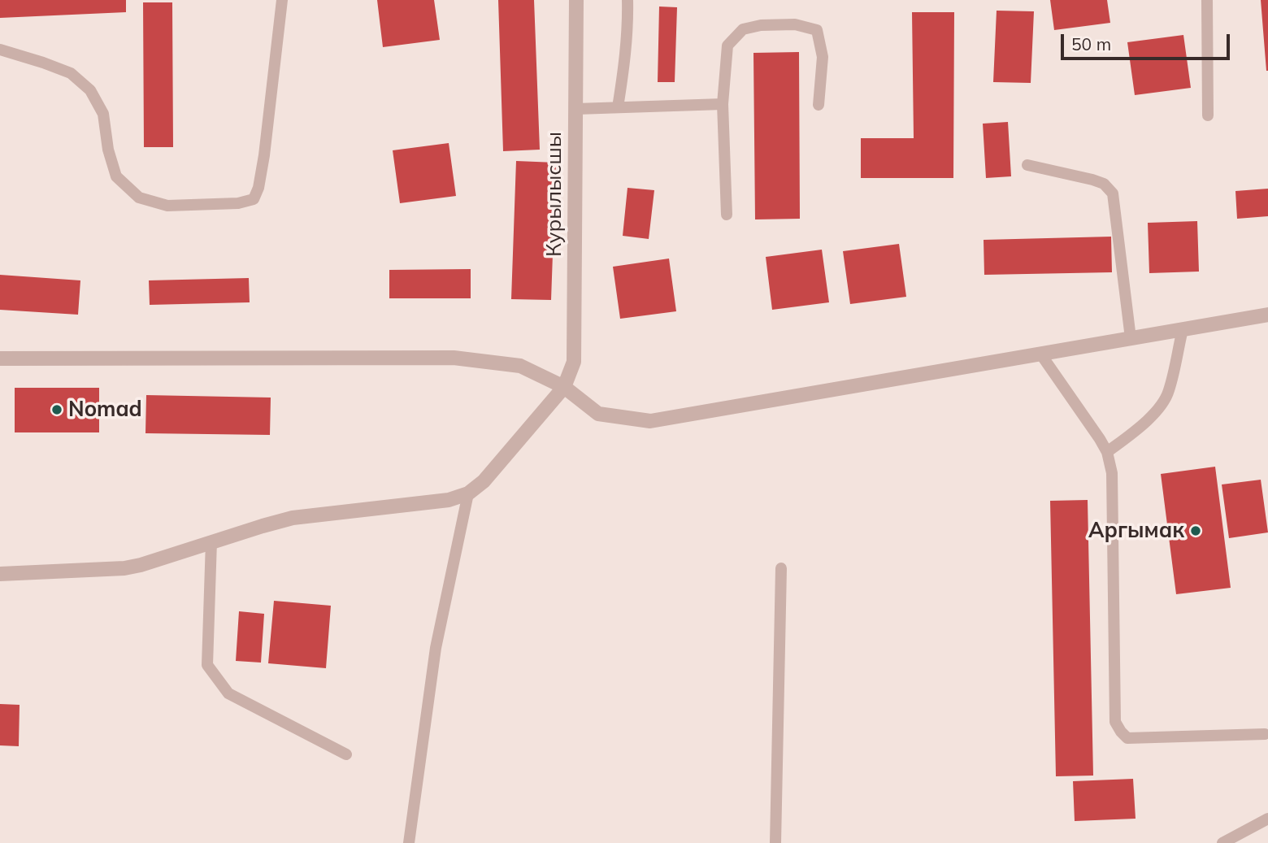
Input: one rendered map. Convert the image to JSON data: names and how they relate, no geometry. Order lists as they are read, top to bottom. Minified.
{"streets":{"street":["Курылысшы"]},"places":["Nomad","Аргымак"],"scale_bar":"50 m"}
